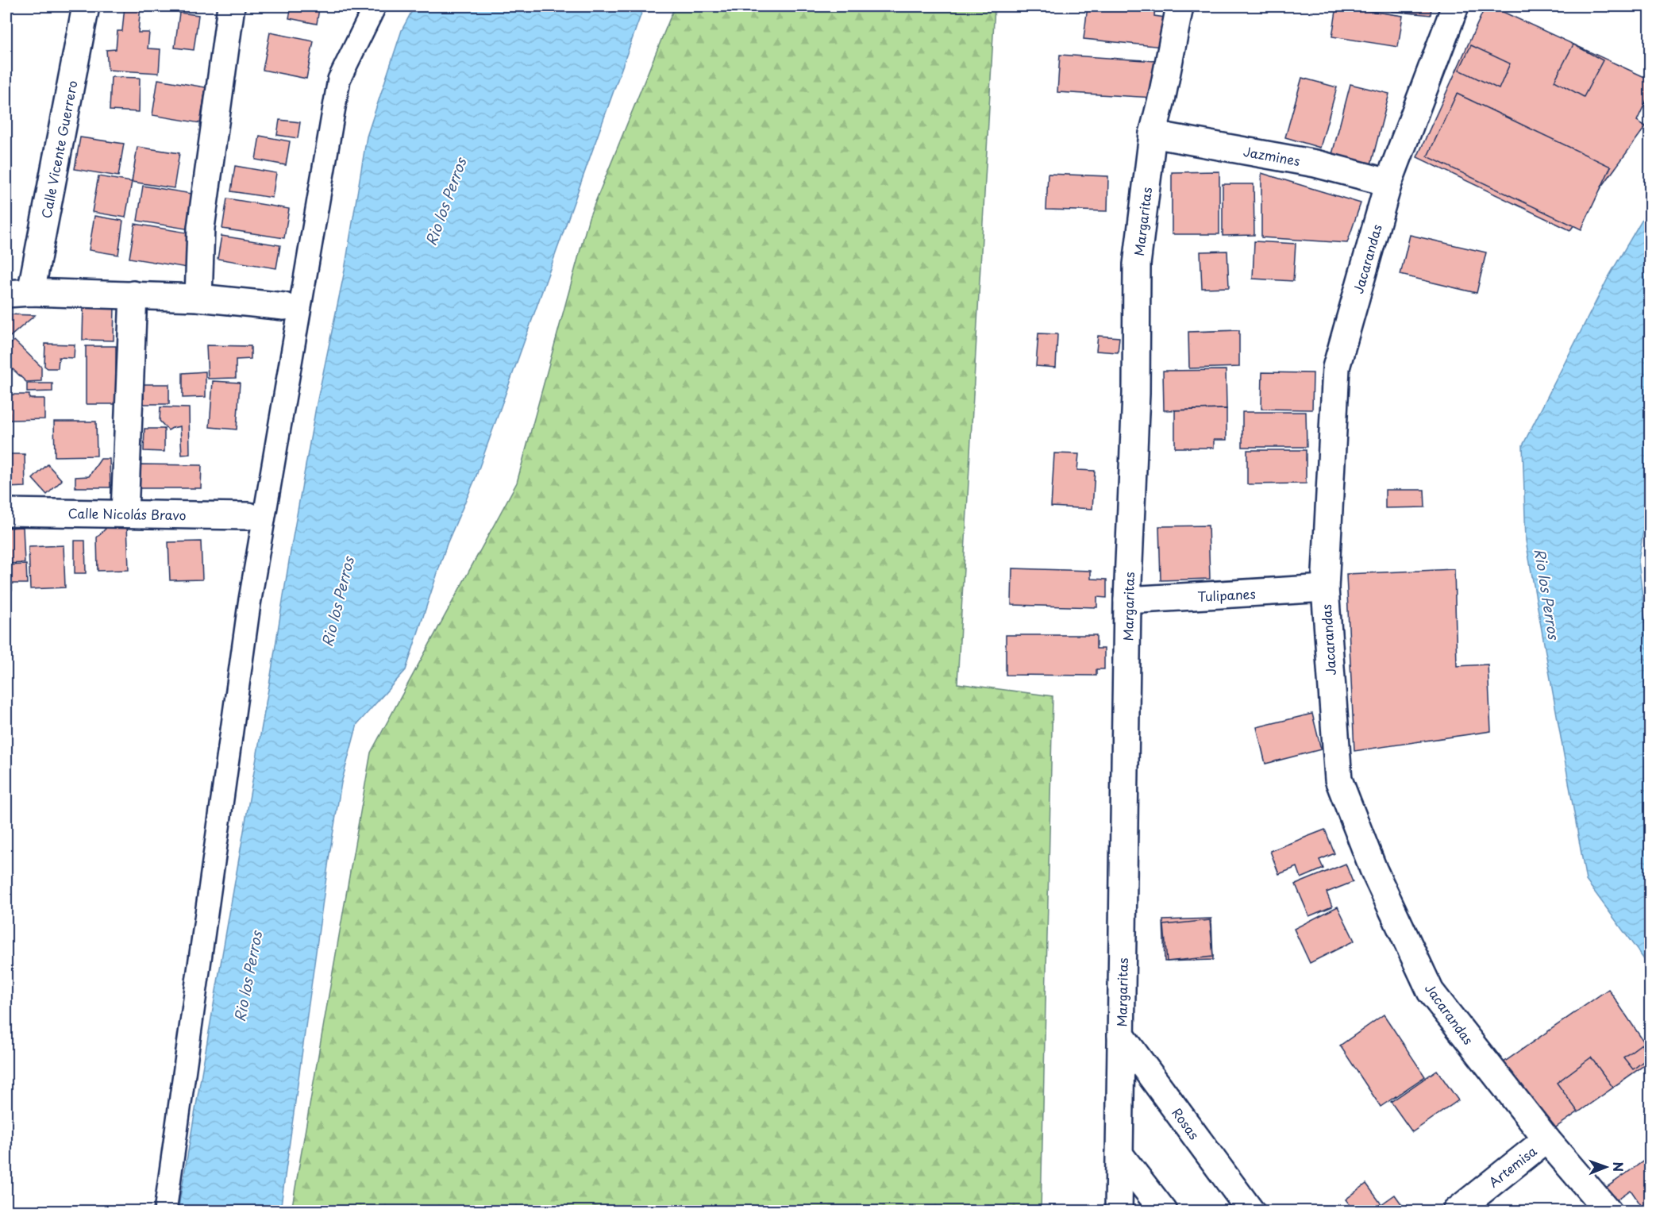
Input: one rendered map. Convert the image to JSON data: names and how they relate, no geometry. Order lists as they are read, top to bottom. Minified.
{"streets":{"street":["Calle Vicente Guerrero","Jazmines","Margaritas","Jacarandas","Calle Nicolás Bravo","Tulipanes","Rosas","Artemisa"]},"crossings":[["Jazmines","Margaritas"],["Jazmines","Jacarandas"],["Margaritas","Tulipanes"],["Margaritas","Rosas"],["Jacarandas","Tulipanes"],["Jacarandas","Artemisa"]],"water":["Rio los Perros"],"north":"right"}
